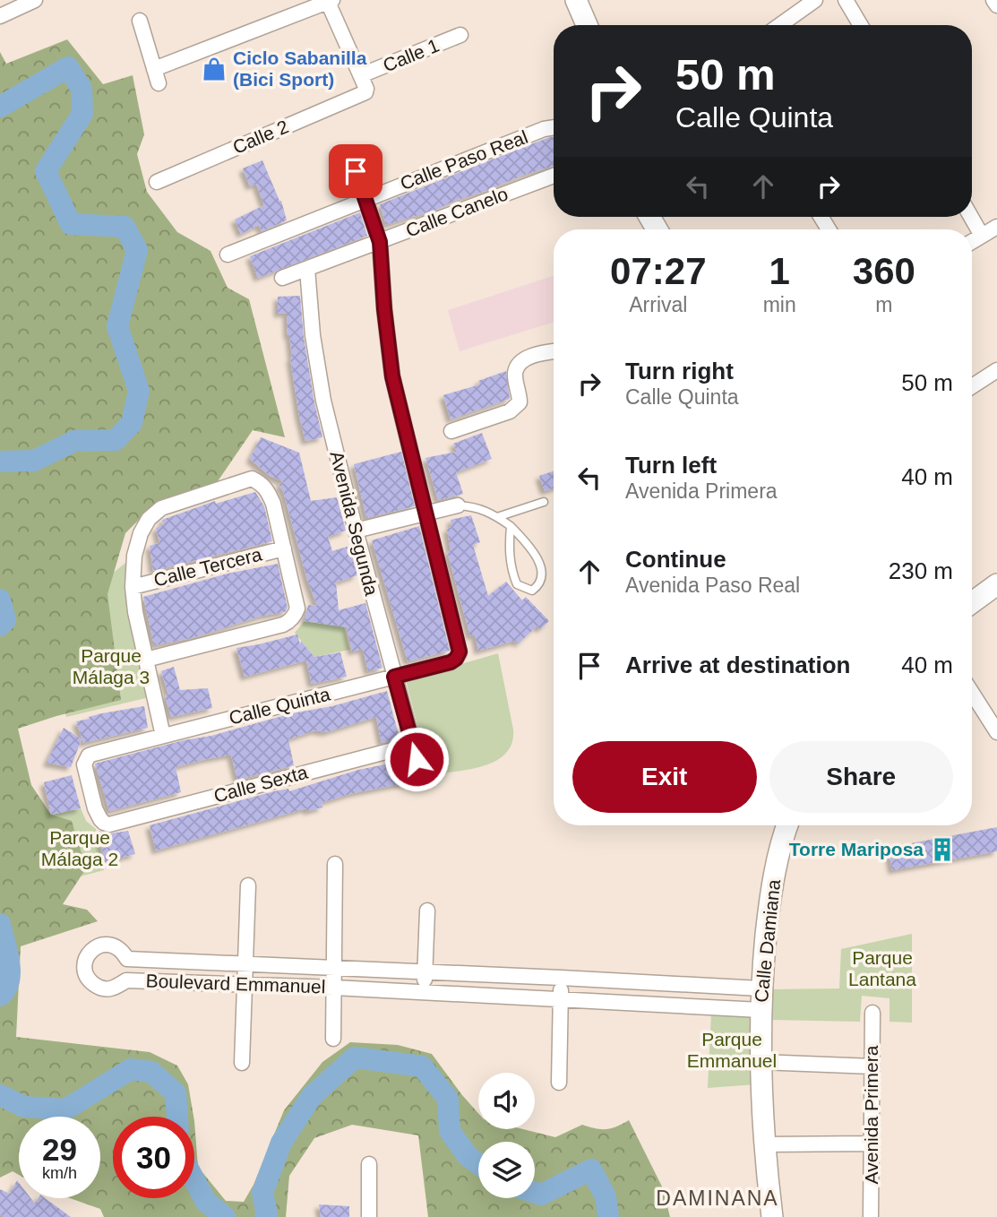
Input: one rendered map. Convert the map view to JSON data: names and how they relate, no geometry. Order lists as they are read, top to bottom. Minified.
{"streets":{"street":["Calle 1","Calle 2","Calle Paso Real","Calle Canelo","Avenida Segunda","Calle Tercera","Calle Quinta","Calle Sexta","Calle Damiana","Boulevard Emmanuel","Avenida Primera"]},"crossings":[["Calle 1","Calle 2"],["Calle Canelo","Avenida Segunda"],["Avenida Segunda","Calle Quinta"],["Avenida Segunda","Calle Sexta"],["Calle Quinta","Calle Sexta"],["Calle Damiana","Boulevard Emmanuel"]],"districts":["DAMINANA"],"parks":["Parque Málaga 3","Parque Málaga 2","Parque Lantana","Parque Emmanuel"],"places":{"shop":["Ciclo Sabanilla (Bici Sport)"],"building":["Torre Mariposa"]},"page":{"turn":["50 m","Calle Quinta"],"eta":["07:27","Arrival","1","min","360","m"],"list":[{"name":"Turn right","note":"Calle Quinta","value":"50 m"},{"name":"Turn left","note":"Avenida Primera","value":"40 m"},{"name":"Continue","note":"Avenida Paso Real","value":"230 m"},{"name":"Arrive at destination","value":"40 m"}],"buttons":["Exit","Share"],"speed":"29 km/h","limit":"30"}}
